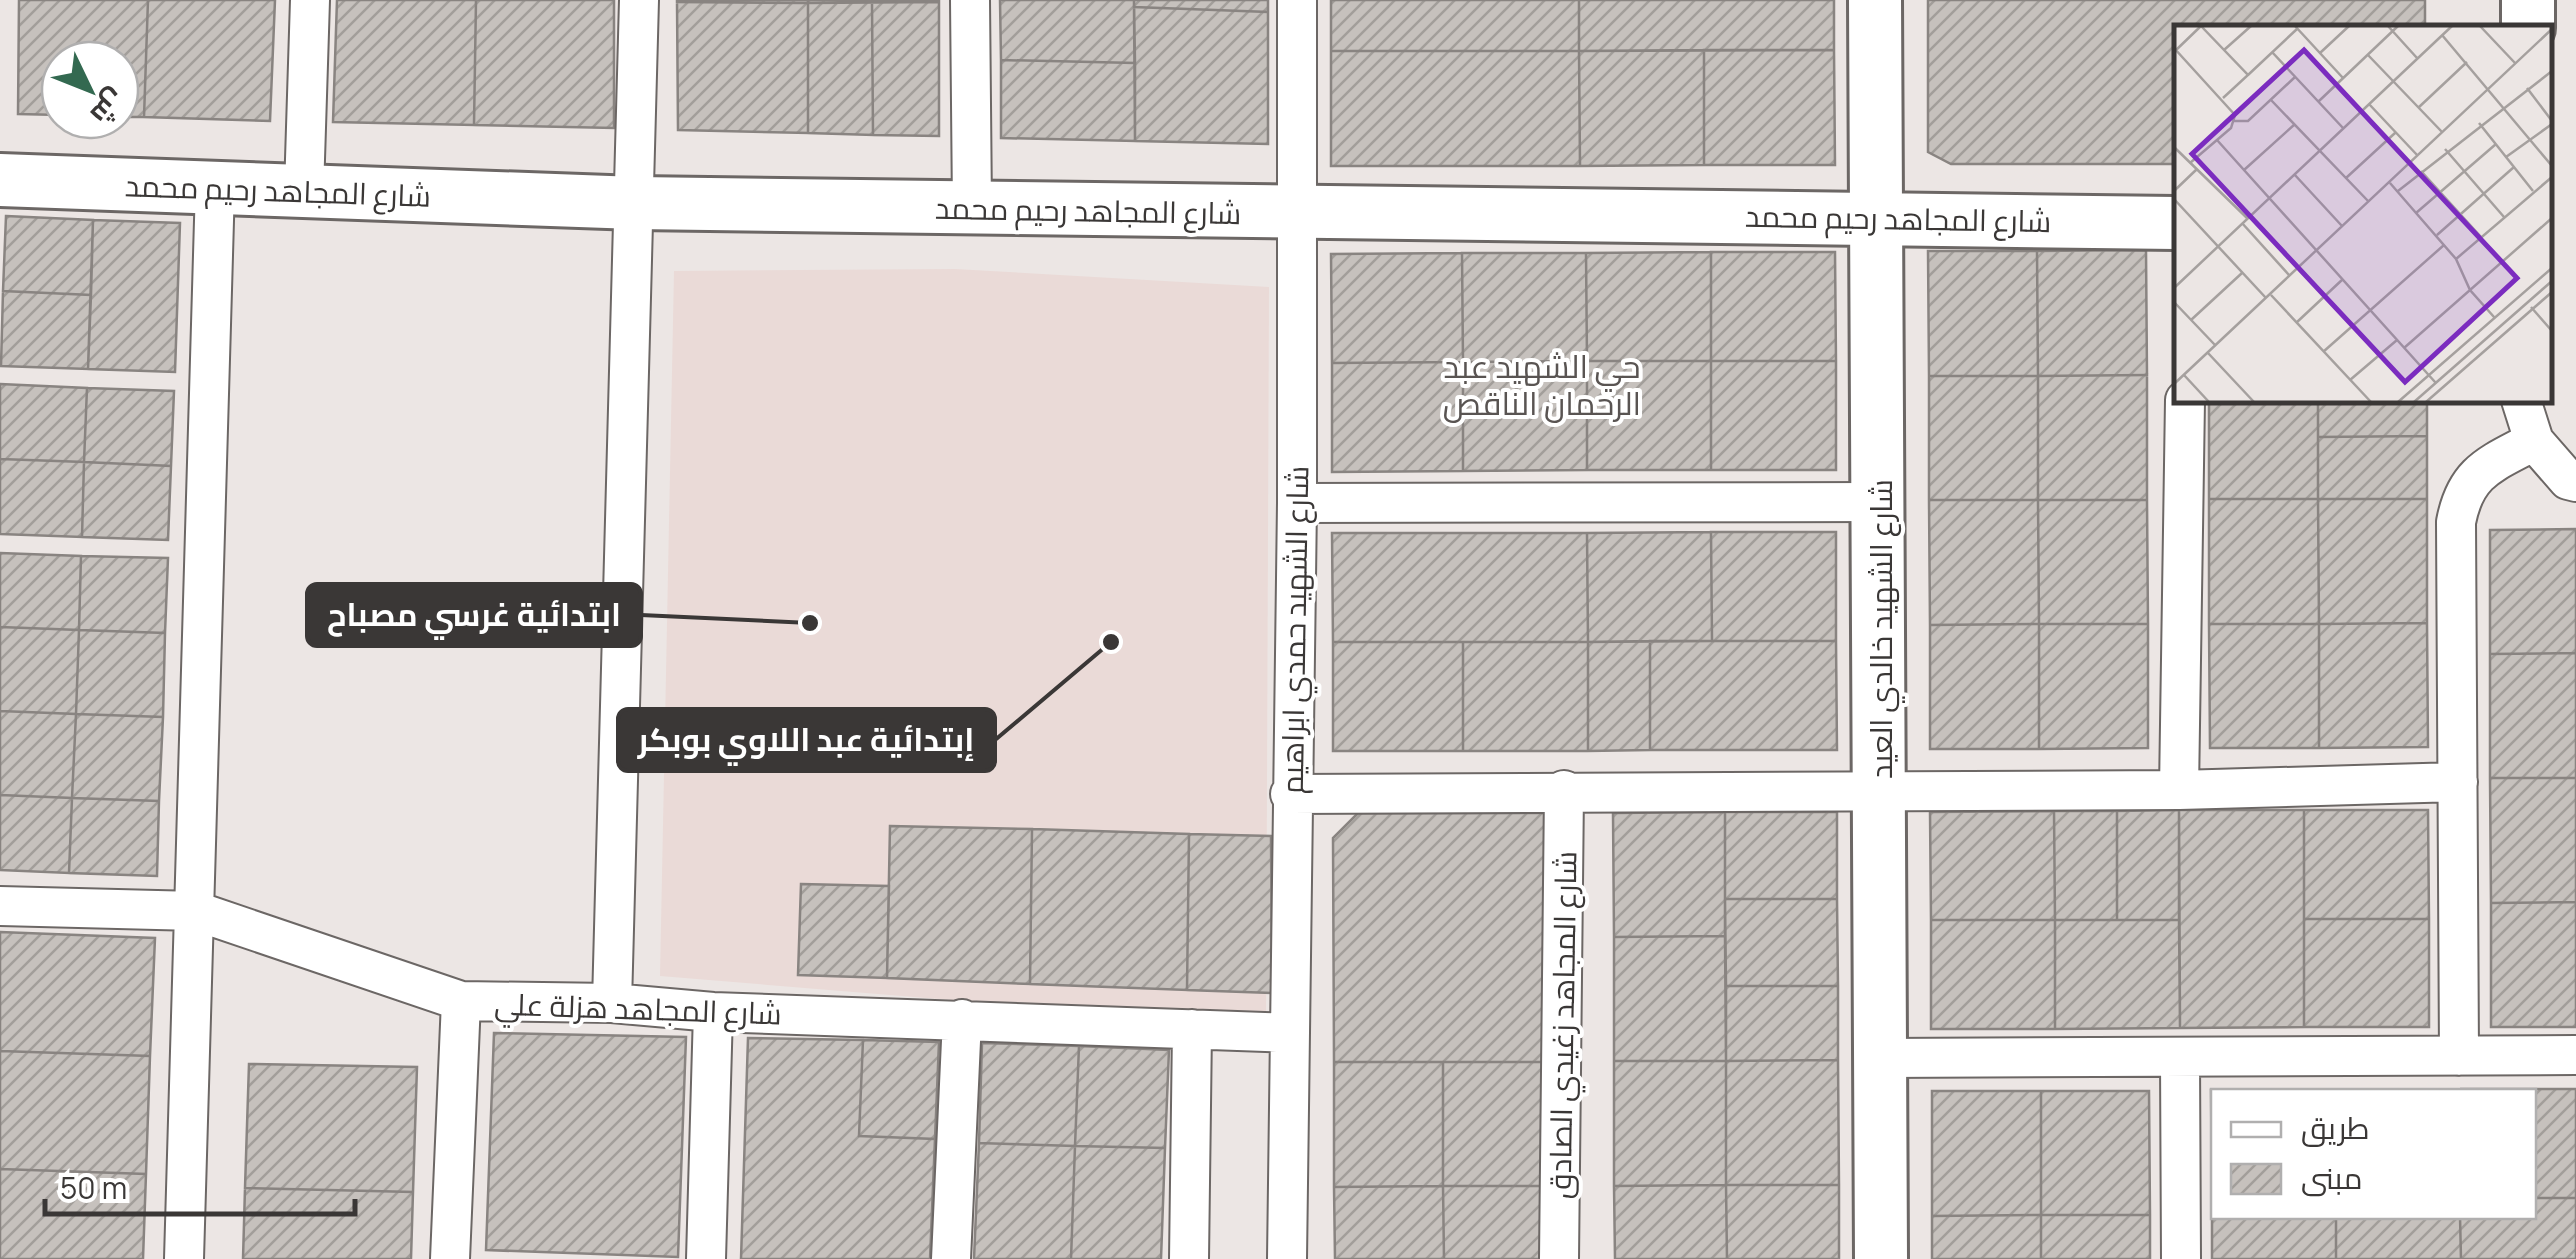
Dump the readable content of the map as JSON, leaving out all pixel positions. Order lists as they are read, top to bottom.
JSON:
{
  "streets": {
    "street": [
      "شارع المجاهد رحيم محمد",
      "شارع الشهيد خالدي العيد",
      "شارع الشهيد حمدي ابراهيم",
      "شارع المجاهد هزلة علي",
      "شارع المجاهد زغيدي الصادق"
    ]
  },
  "crossings": [
    ["شارع المجاهد رحيم محمد", "شارع الشهيد خالدي العيد"],
    ["شارع المجاهد رحيم محمد", "شارع الشهيد حمدي ابراهيم"],
    ["شارع الشهيد حمدي ابراهيم", "شارع المجاهد هزلة علي"]
  ],
  "districts": ["حي الشهيد عبد الرحمان الناقص"],
  "places": ["ابتدائية غرسي مصباح", "إبتدائية عبد اللاوي بوبكر"],
  "legend": ["طريق", "مبنى"],
  "scale_bar": "50 m",
  "north": "bottom right"
}
